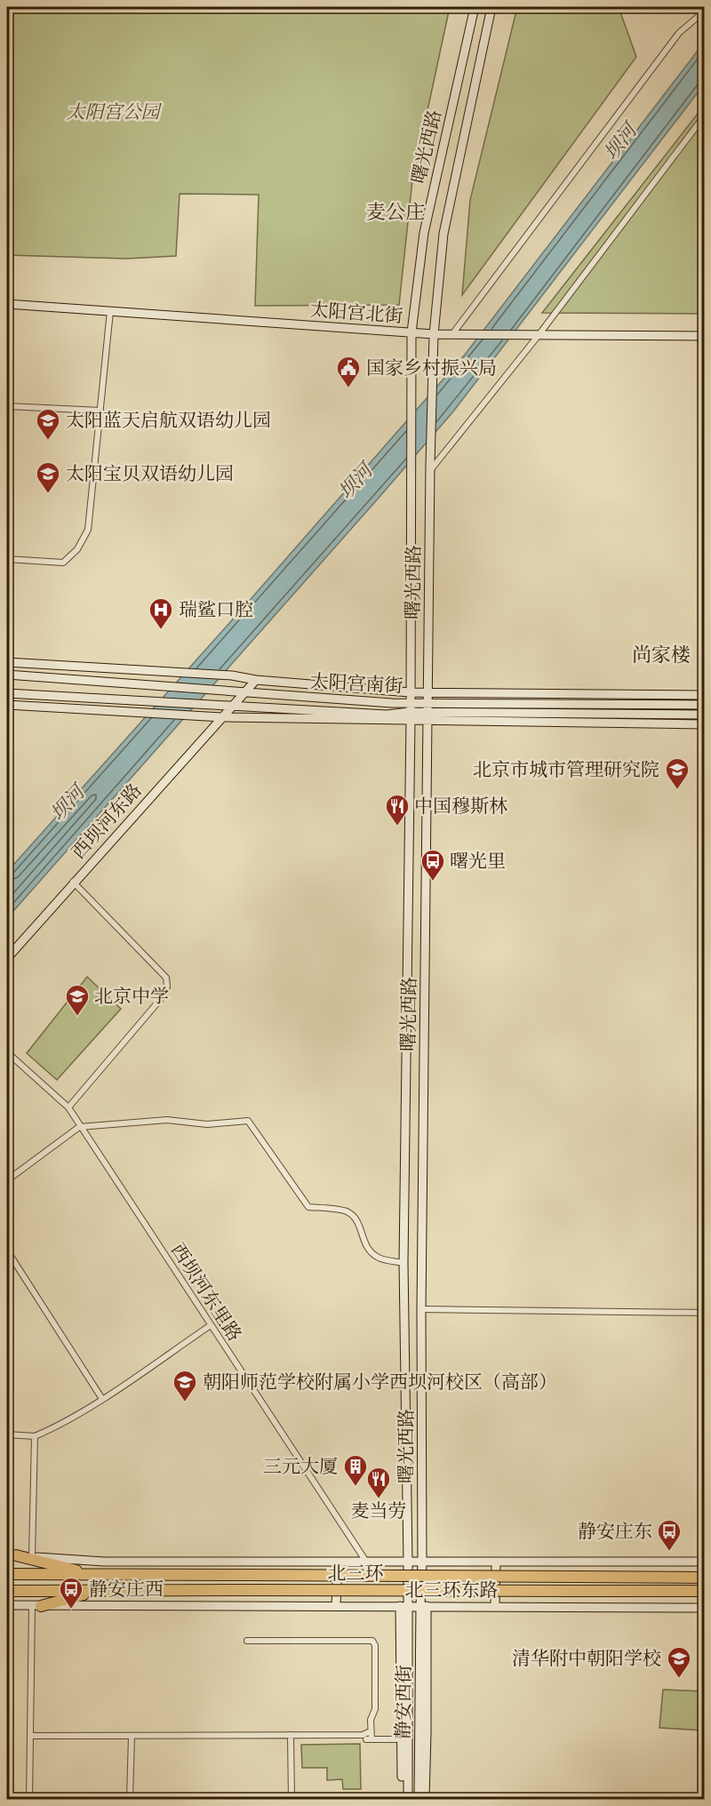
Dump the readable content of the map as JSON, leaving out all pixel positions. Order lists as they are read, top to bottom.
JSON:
{
  "streets": {
    "highway": ["北三环"],
    "main road": [
      "曙光西路",
      "太阳宫北街",
      "太阳宫南街",
      "西坝河东路",
      "北三环东路",
      "静安西街"
    ],
    "street": ["西坝河东里路"]
  },
  "crossings": [
    ["曙光西路", "太阳宫北街"],
    ["曙光西路", "太阳宫南街"],
    ["曙光西路", "北三环东路"],
    ["曙光西路", "静安西街"],
    ["太阳宫南街", "西坝河东路"],
    ["西坝河东里路", "北三环东路"],
    ["北三环东路", "静安西街"]
  ],
  "districts": ["麦公庄", "尚家楼"],
  "water": ["坝河"],
  "parks": ["太阳宫公园"],
  "places": {
    "public building": ["国家乡村振兴局"],
    "school or university": [
      "太阳蓝天启航双语幼儿园",
      "太阳宝贝双语幼儿园",
      "北京市城市管理研究院",
      "北京中学",
      "朝阳师范学校附属小学西坝河校区（高部）",
      "清华附中朝阳学校"
    ],
    "hospital": ["瑞鲨口腔"],
    "restaurant": ["中国穆斯林", "麦当劳"],
    "bus stop": ["曙光里", "静安庄东", "静安庄西"],
    "building": ["三元大厦"]
  }
}
